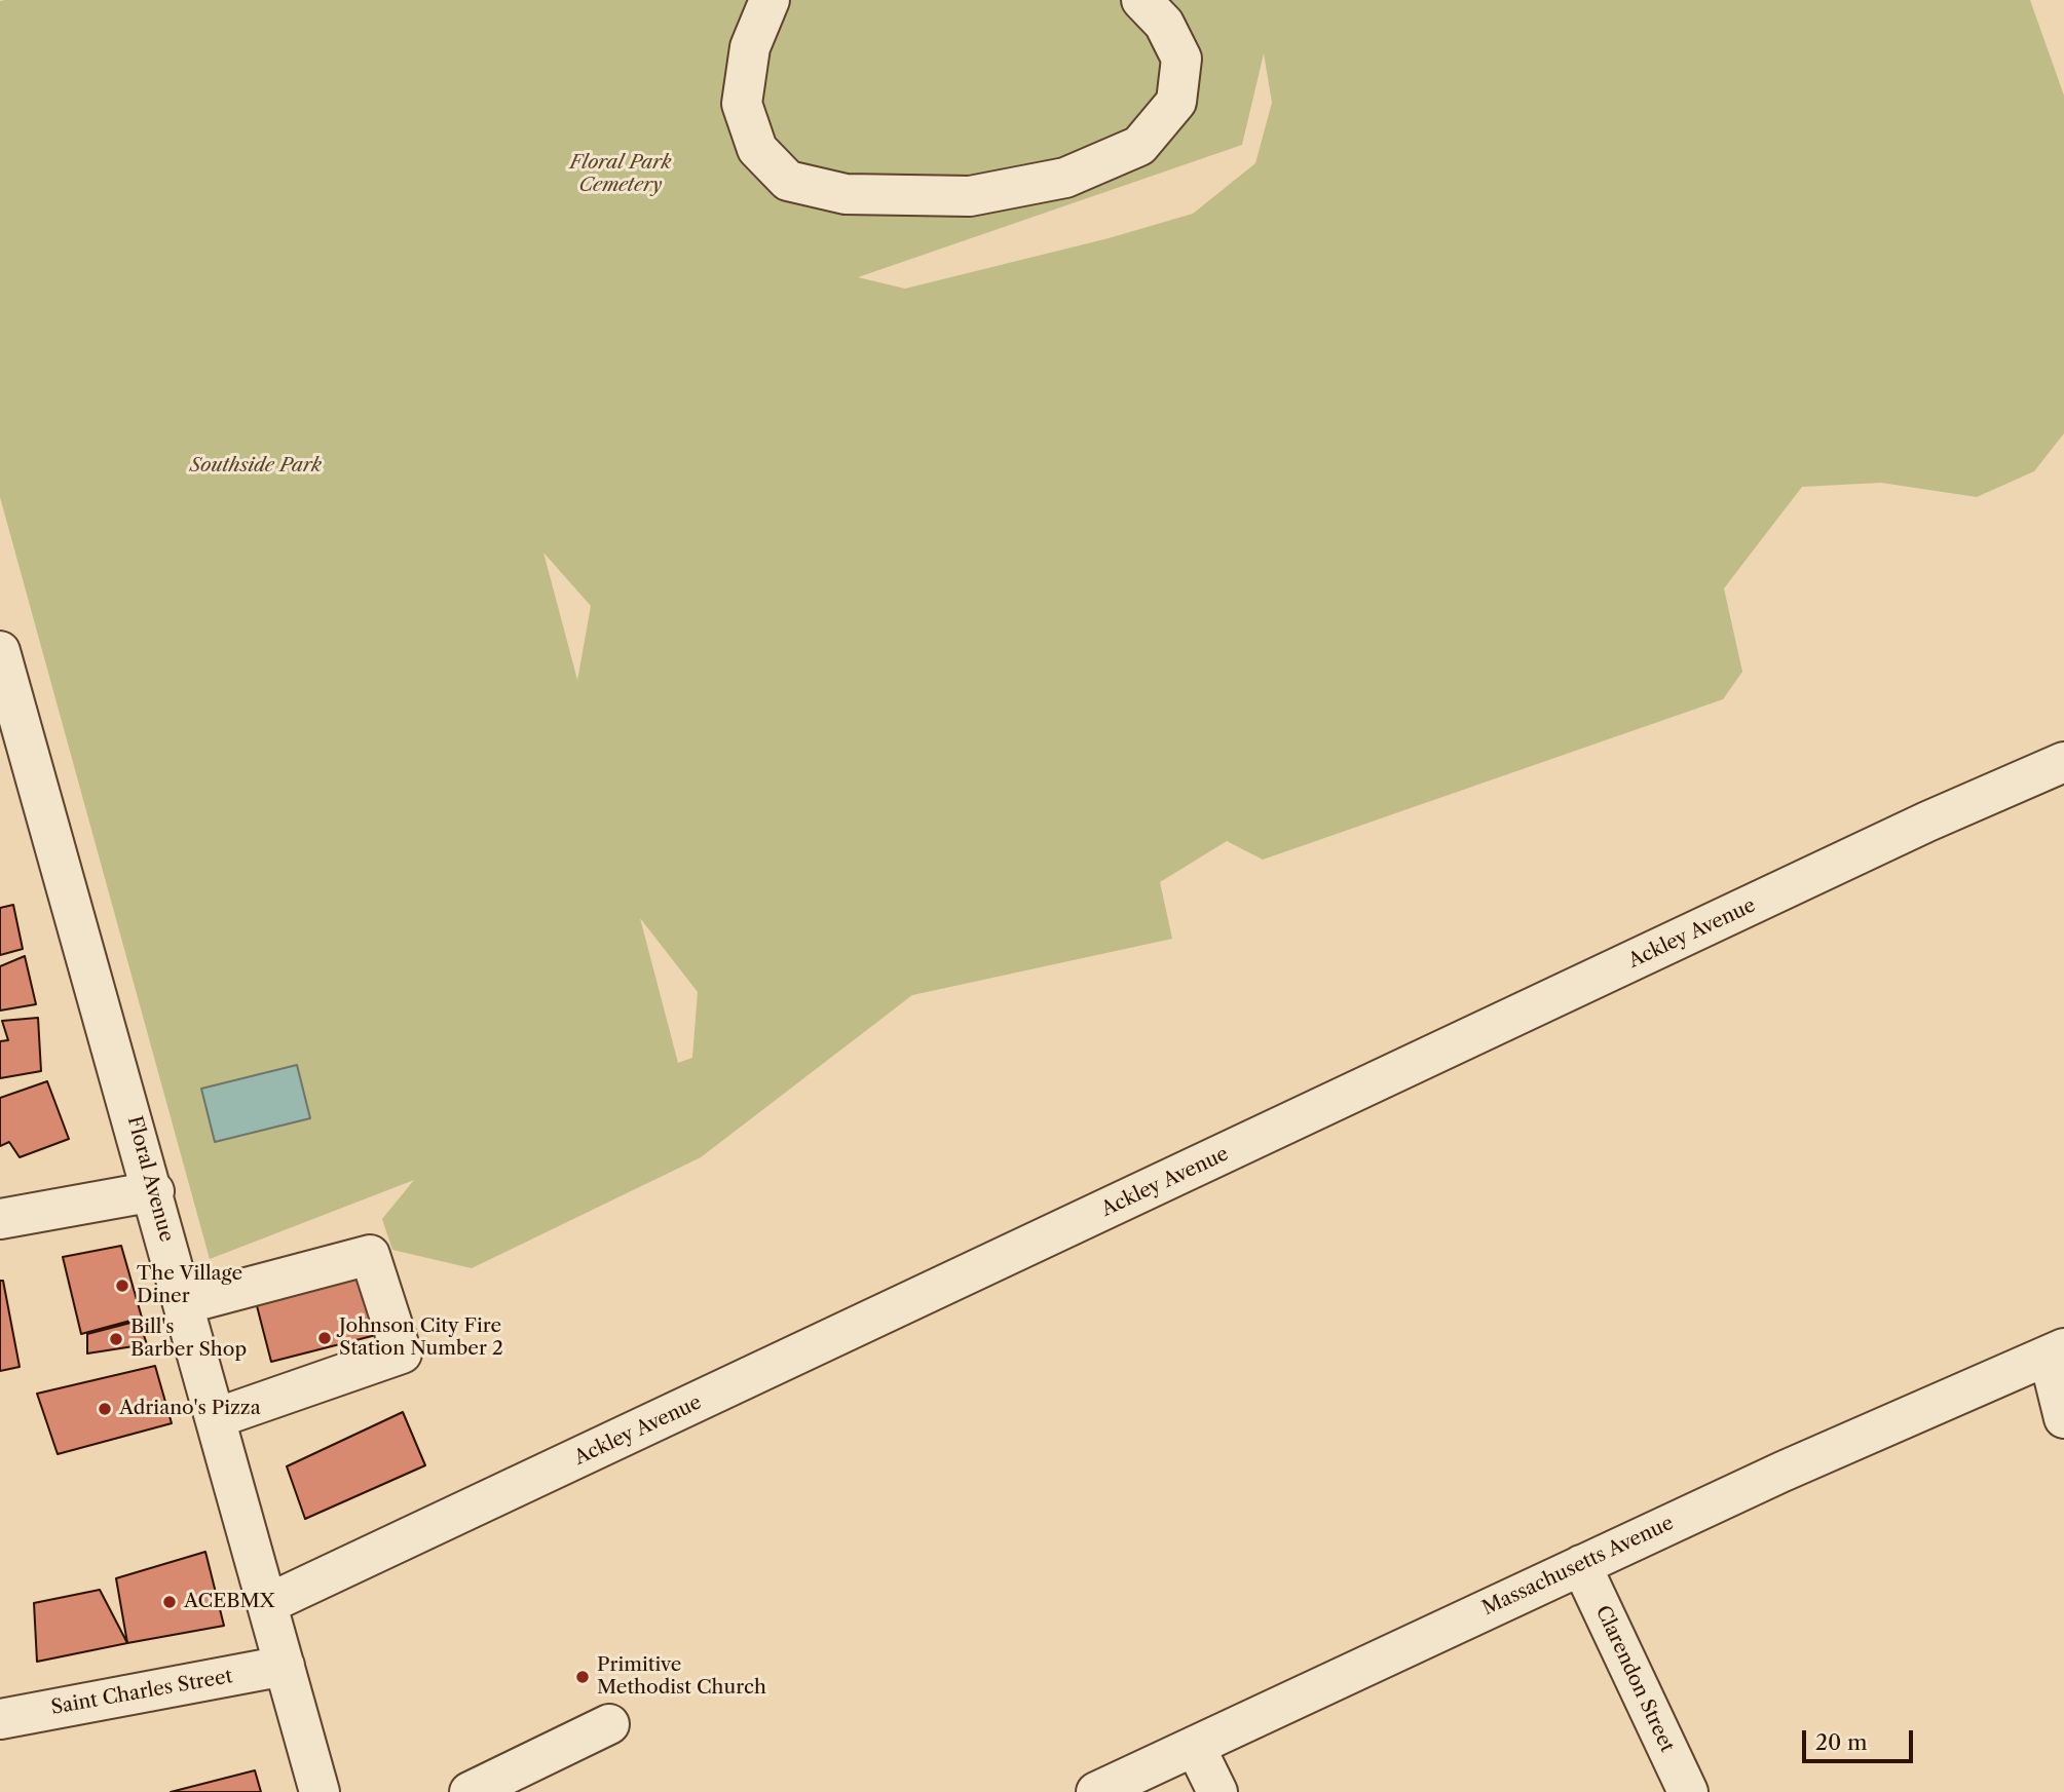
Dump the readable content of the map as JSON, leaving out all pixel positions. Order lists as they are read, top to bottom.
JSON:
{
  "streets": {
    "street": [
      "Ackley Avenue",
      "Floral Avenue",
      "Massachusetts Avenue",
      "Clarendon Street",
      "Saint Charles Street"
    ]
  },
  "crossings": [
    ["Ackley Avenue", "Floral Avenue"],
    ["Floral Avenue", "Saint Charles Street"],
    ["Massachusetts Avenue", "Clarendon Street"]
  ],
  "parks": ["Floral Park Cemetery", "Southside Park"],
  "places": [
    "The Village Diner",
    "Johnson City Fire Station Number 2",
    "Bill's Barber Shop",
    "Adriano's Pizza",
    "ACEBMX",
    "Primitive Methodist Church"
  ],
  "scale_bar": "20 m"
}
